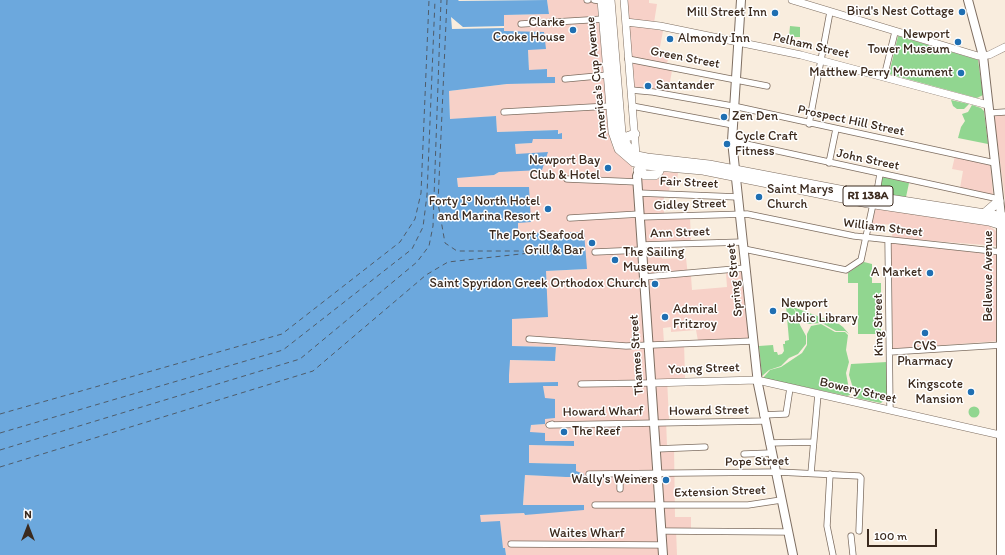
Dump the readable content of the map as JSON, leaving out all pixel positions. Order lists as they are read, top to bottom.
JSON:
{
  "streets": {
    "main road": [
      "America's Cup Avenue",
      "RI 138A",
      "Bellevue Avenue",
      "Spring Street",
      "Thames Street"
    ],
    "street": [
      "Pelham Street",
      "Green Street",
      "Prospect Hill Street",
      "John Street",
      "Fair Street",
      "Gidley Street",
      "William Street",
      "Ann Street",
      "King Street",
      "Young Street",
      "Bowery Street",
      "Howard Street",
      "Howard Wharf",
      "Pope Street",
      "Extension Street",
      "Waites Wharf"
    ]
  },
  "crossings": [
    ["Pelham Street", "Bellevue Avenue"],
    ["Pelham Street", "Spring Street"],
    ["Green Street", "Spring Street"],
    ["America's Cup Avenue", "RI 138A"],
    ["America's Cup Avenue", "Thames Street"],
    ["Prospect Hill Street", "Bellevue Avenue"],
    ["Prospect Hill Street", "Spring Street"],
    ["John Street", "Bellevue Avenue"],
    ["John Street", "Spring Street"],
    ["Fair Street", "Spring Street"],
    ["Fair Street", "Thames Street"],
    ["RI 138A", "Bellevue Avenue"],
    ["RI 138A", "Spring Street"],
    ["RI 138A", "Thames Street"],
    ["Gidley Street", "William Street"],
    ["Gidley Street", "Spring Street"],
    ["Gidley Street", "Thames Street"],
    ["William Street", "Ann Street"],
    ["William Street", "Bellevue Avenue"],
    ["William Street", "Spring Street"],
    ["William Street", "King Street"],
    ["Ann Street", "Spring Street"],
    ["Ann Street", "Thames Street"],
    ["Bellevue Avenue", "Bowery Street"],
    ["Spring Street", "Young Street"],
    ["Spring Street", "Bowery Street"],
    ["Spring Street", "Howard Street"],
    ["Spring Street", "Pope Street"],
    ["Spring Street", "Extension Street"],
    ["King Street", "Bowery Street"],
    ["Thames Street", "Young Street"],
    ["Thames Street", "Howard Street"],
    ["Thames Street", "Howard Wharf"],
    ["Thames Street", "Pope Street"],
    ["Thames Street", "Extension Street"],
    ["Thames Street", "Waites Wharf"],
    ["Young Street", "Bowery Street"],
    ["Bowery Street", "Howard Street"],
    ["Howard Street", "Howard Wharf"]
  ],
  "places": [
    "Bird's Nest Cottage",
    "Mill Street Inn",
    "Clarke Cooke House",
    "Almondy Inn",
    "Newport Tower Museum",
    "Matthew Perry Monument",
    "Santander",
    "Zen Den",
    "Cycle Craft Fitness",
    "Newport Bay Club & Hotel",
    "Saint Marys Church",
    "Forty 1⁰ North Hotel and Marina Resort",
    "The Port Seafood Grill & Bar",
    "The Sailing Museum",
    "A Market",
    "Saint Spyridon Greek Orthodox Church",
    "Newport Public Library",
    "Admiral Fritzroy",
    "CVS Pharmacy",
    "Kingscote Mansion",
    "The Reef",
    "Wally's Weiners"
  ],
  "scale_bar": "100 m",
  "north": "top"
}
